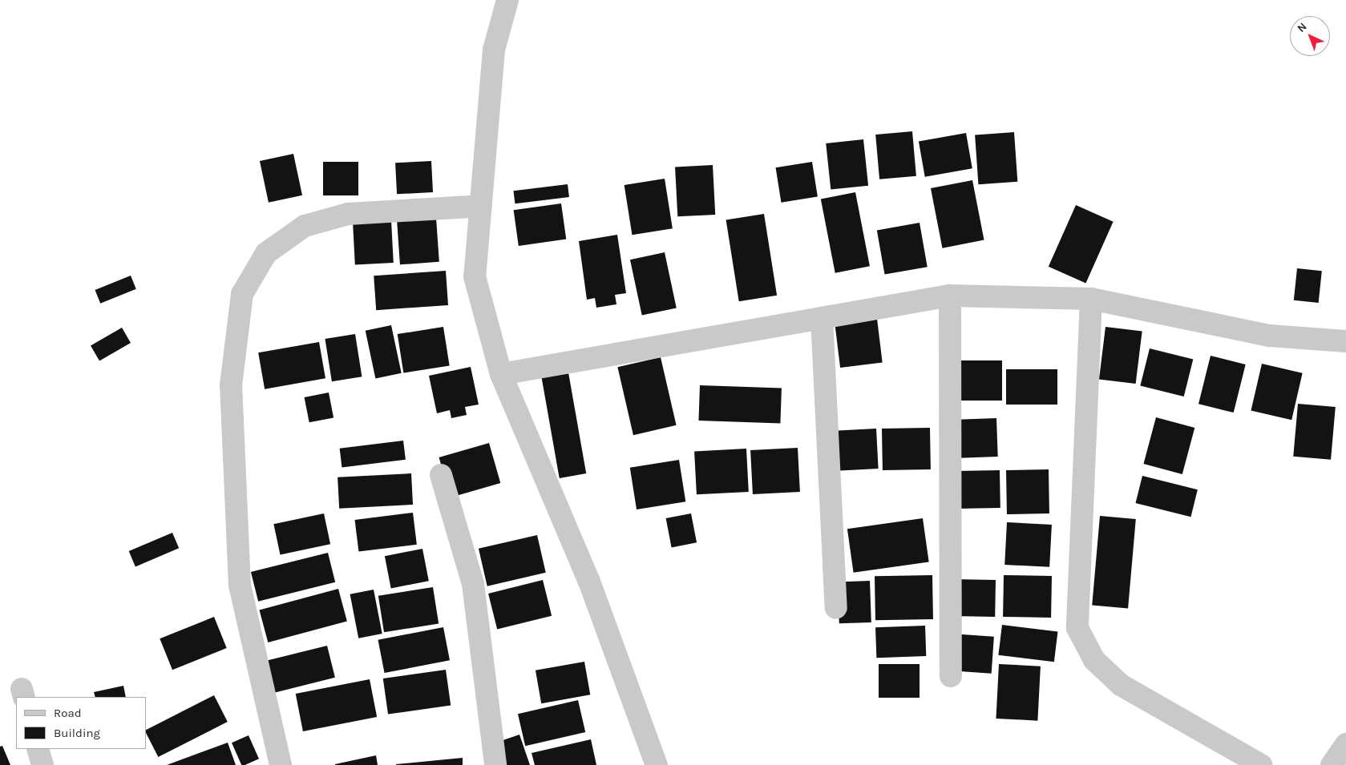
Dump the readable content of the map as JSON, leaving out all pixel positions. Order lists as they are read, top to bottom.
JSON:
{
  "legend": ["Road", "Building"],
  "north": "top left"
}
